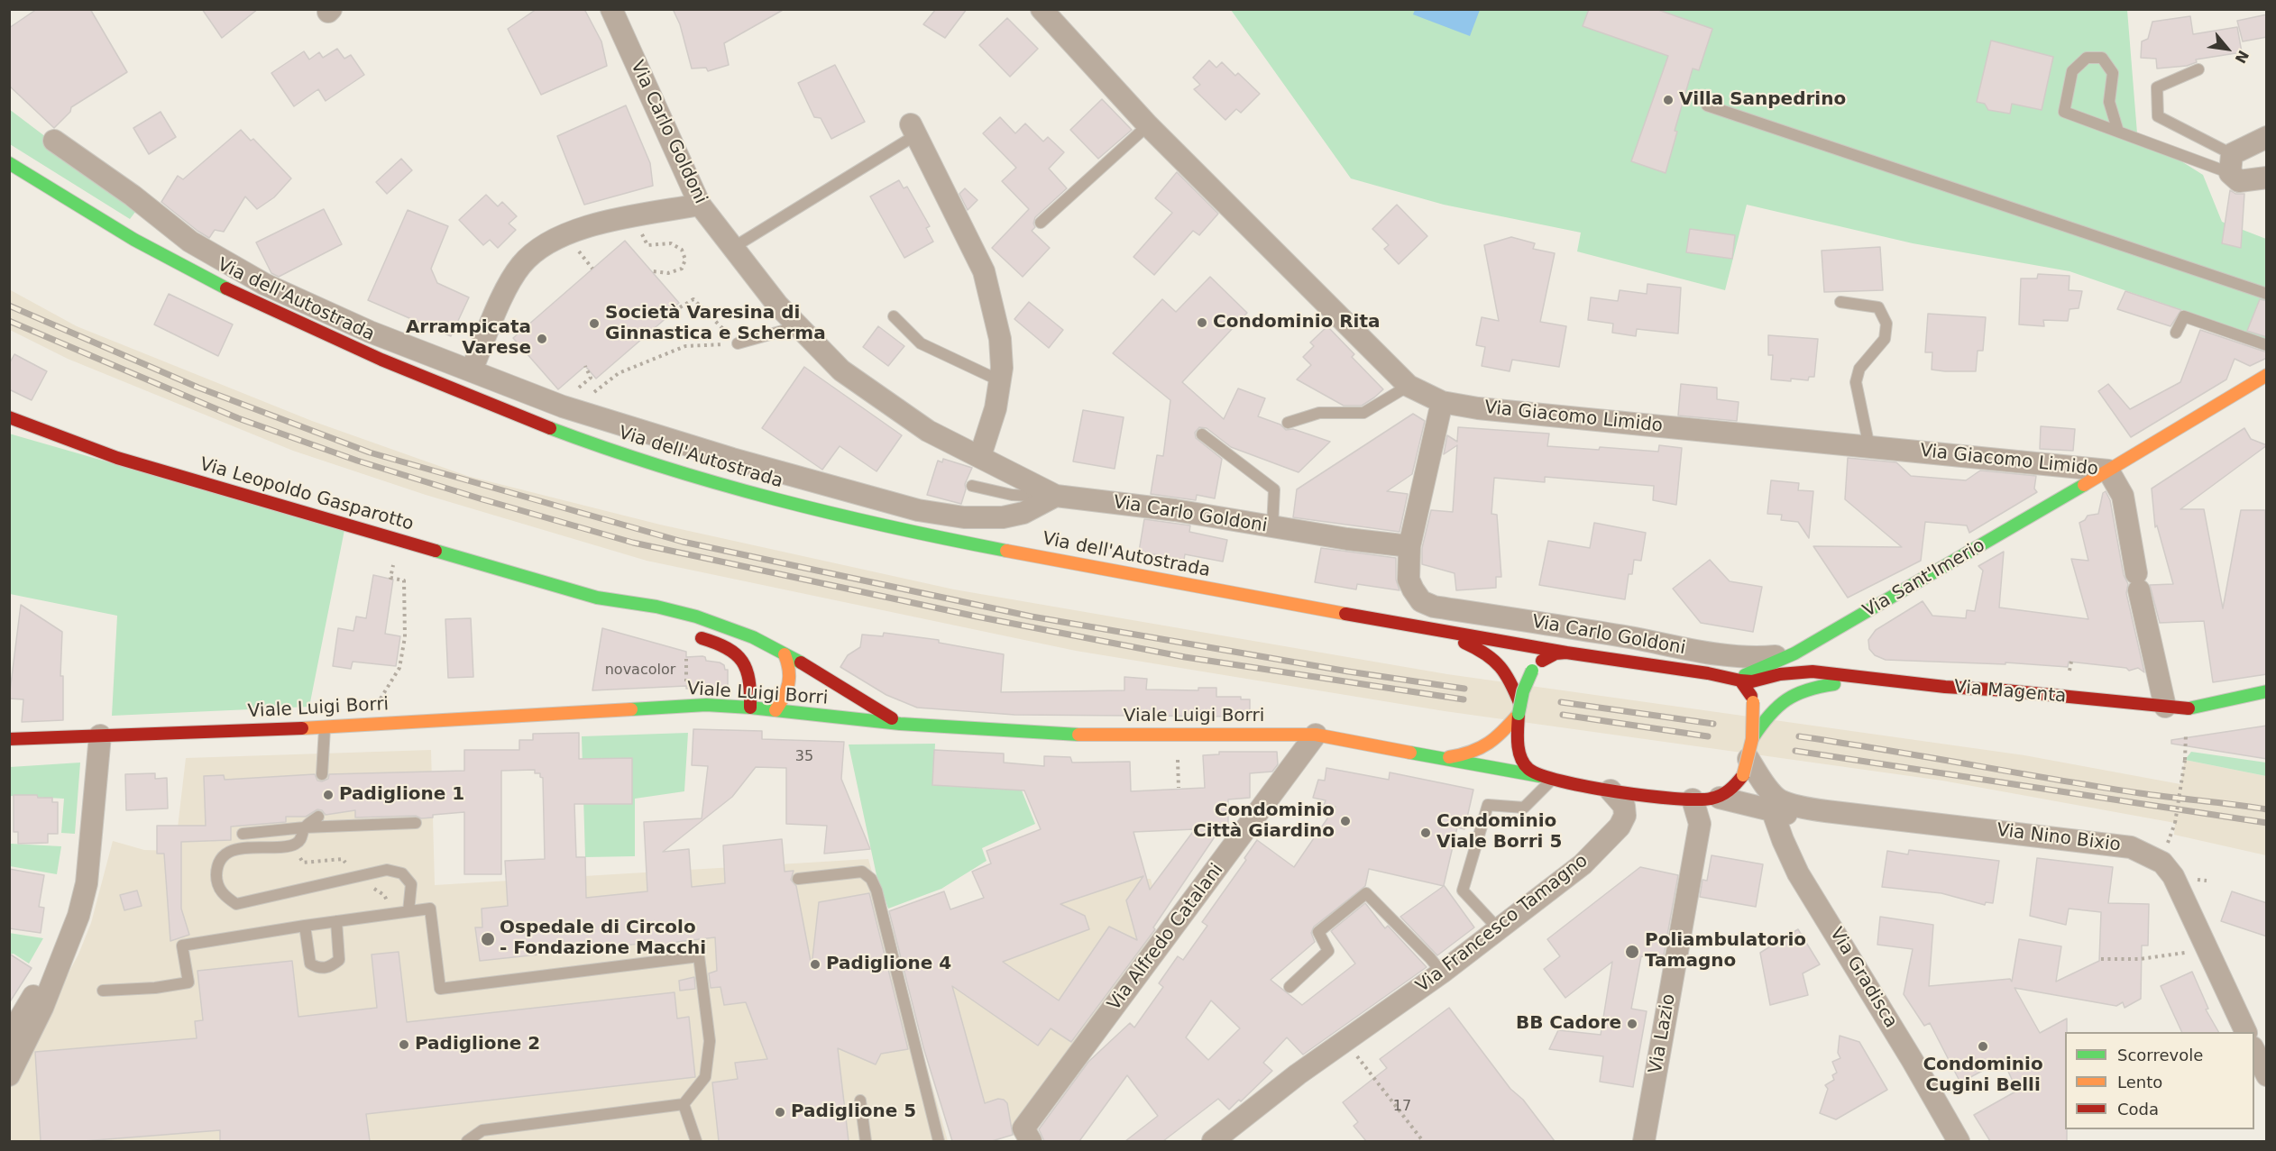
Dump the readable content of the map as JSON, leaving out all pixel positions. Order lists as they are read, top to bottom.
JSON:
{
  "streets": {
    "main road": [
      "Via dell'Autostrada",
      "Via Leopoldo Gasparotto",
      "Via Sant'Imerio",
      "Via Magenta",
      "Viale Luigi Borri"
    ],
    "street": [
      "Via Carlo Goldoni",
      "Via Giacomo Limido",
      "Via Nino Bixio",
      "Via Francesco Tamagno",
      "Via Alfredo Catalani",
      "Via Gradisca",
      "Via Lazio"
    ]
  },
  "crossings": [
    ["Via Carlo Goldoni", "Via Giacomo Limido"],
    ["Via Carlo Goldoni", "Via Sant'Imerio"],
    ["Via dell'Autostrada", "Via Magenta"],
    ["Via Giacomo Limido", "Via Sant'Imerio"],
    ["Via Leopoldo Gasparotto", "Viale Luigi Borri"],
    ["Via Sant'Imerio", "Via Magenta"],
    ["Viale Luigi Borri", "Via Nino Bixio"],
    ["Viale Luigi Borri", "Via Francesco Tamagno"],
    ["Viale Luigi Borri", "Via Alfredo Catalani"],
    ["Viale Luigi Borri", "Via Lazio"],
    ["Via Nino Bixio", "Via Gradisca"]
  ],
  "places": [
    "Villa Sanpedrino",
    "Condominio Rita",
    "Società Varesina di Ginnastica e Scherma",
    "Arrampicata Varese",
    "Padiglione 1",
    "Condominio Città Giardino",
    "Condominio Viale Borri 5",
    "Ospedale di Circolo - Fondazione Macchi",
    "Poliambulatorio Tamagno",
    "Padiglione 4",
    "BB Cadore",
    "Padiglione 2",
    "Condominio Cugini Belli",
    "Padiglione 5"
  ],
  "house_numbers": ["novacolor", "35", "17"],
  "legend": ["Scorrevole", "Lento", "Coda"],
  "north": "bottom right"
}
